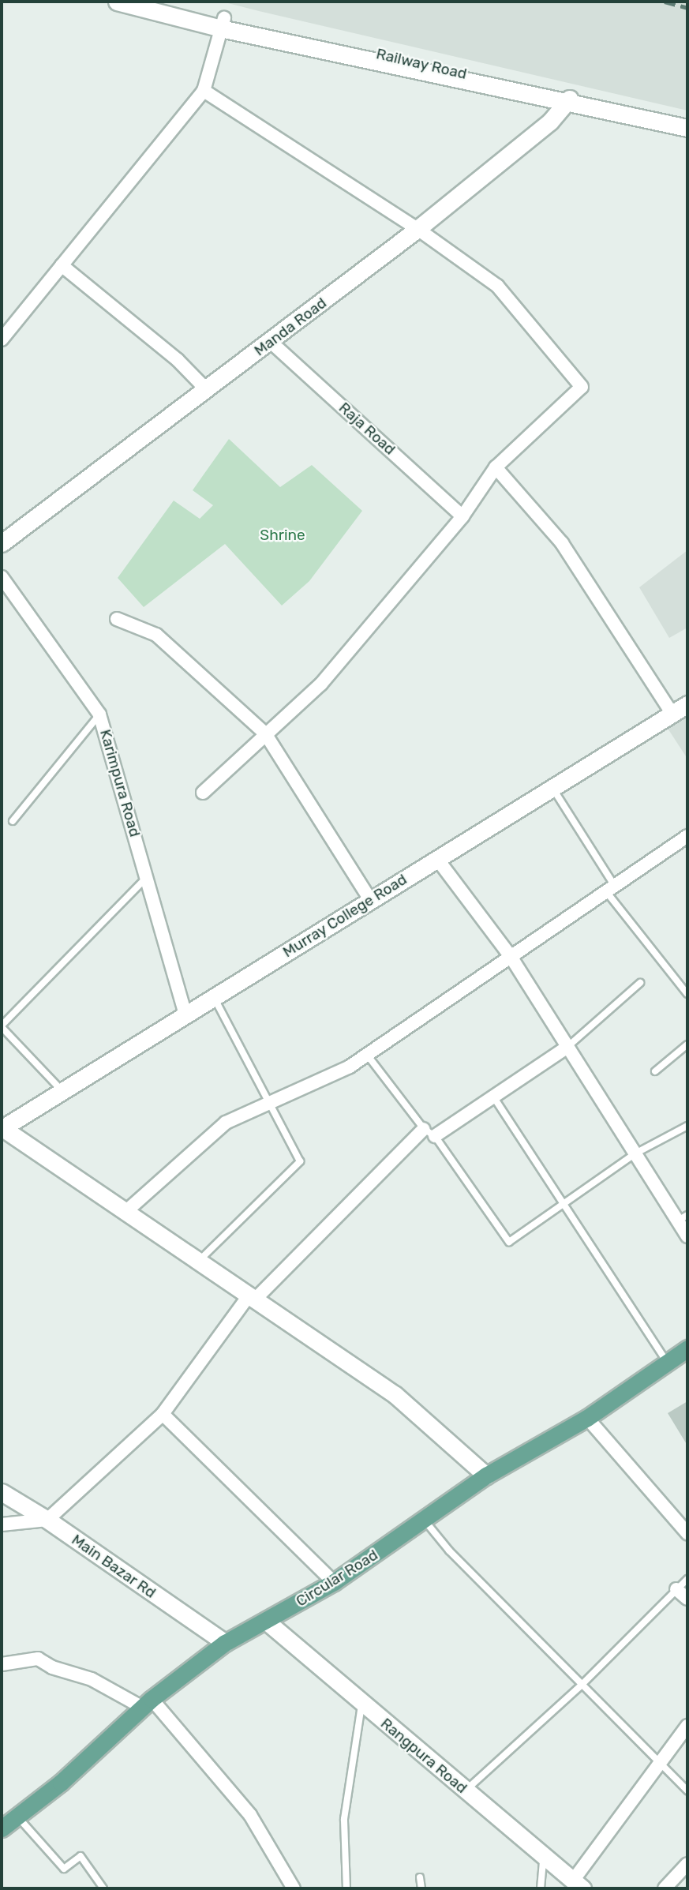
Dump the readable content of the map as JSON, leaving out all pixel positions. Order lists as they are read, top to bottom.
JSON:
{
  "streets": {
    "main road": ["Circular Road"],
    "street": [
      "Railway Road",
      "Manda Road",
      "Raja Road",
      "Karimpura Road",
      "Murray College Road",
      "Main Bazar Rd",
      "Rangpura Road"
    ]
  },
  "crossings": [
    ["Railway Road", "Manda Road"],
    ["Manda Road", "Raja Road"],
    ["Karimpura Road", "Murray College Road"],
    ["Main Bazar Rd", "Circular Road"],
    ["Circular Road", "Rangpura Road"]
  ],
  "parks": ["Shrine"]
}
